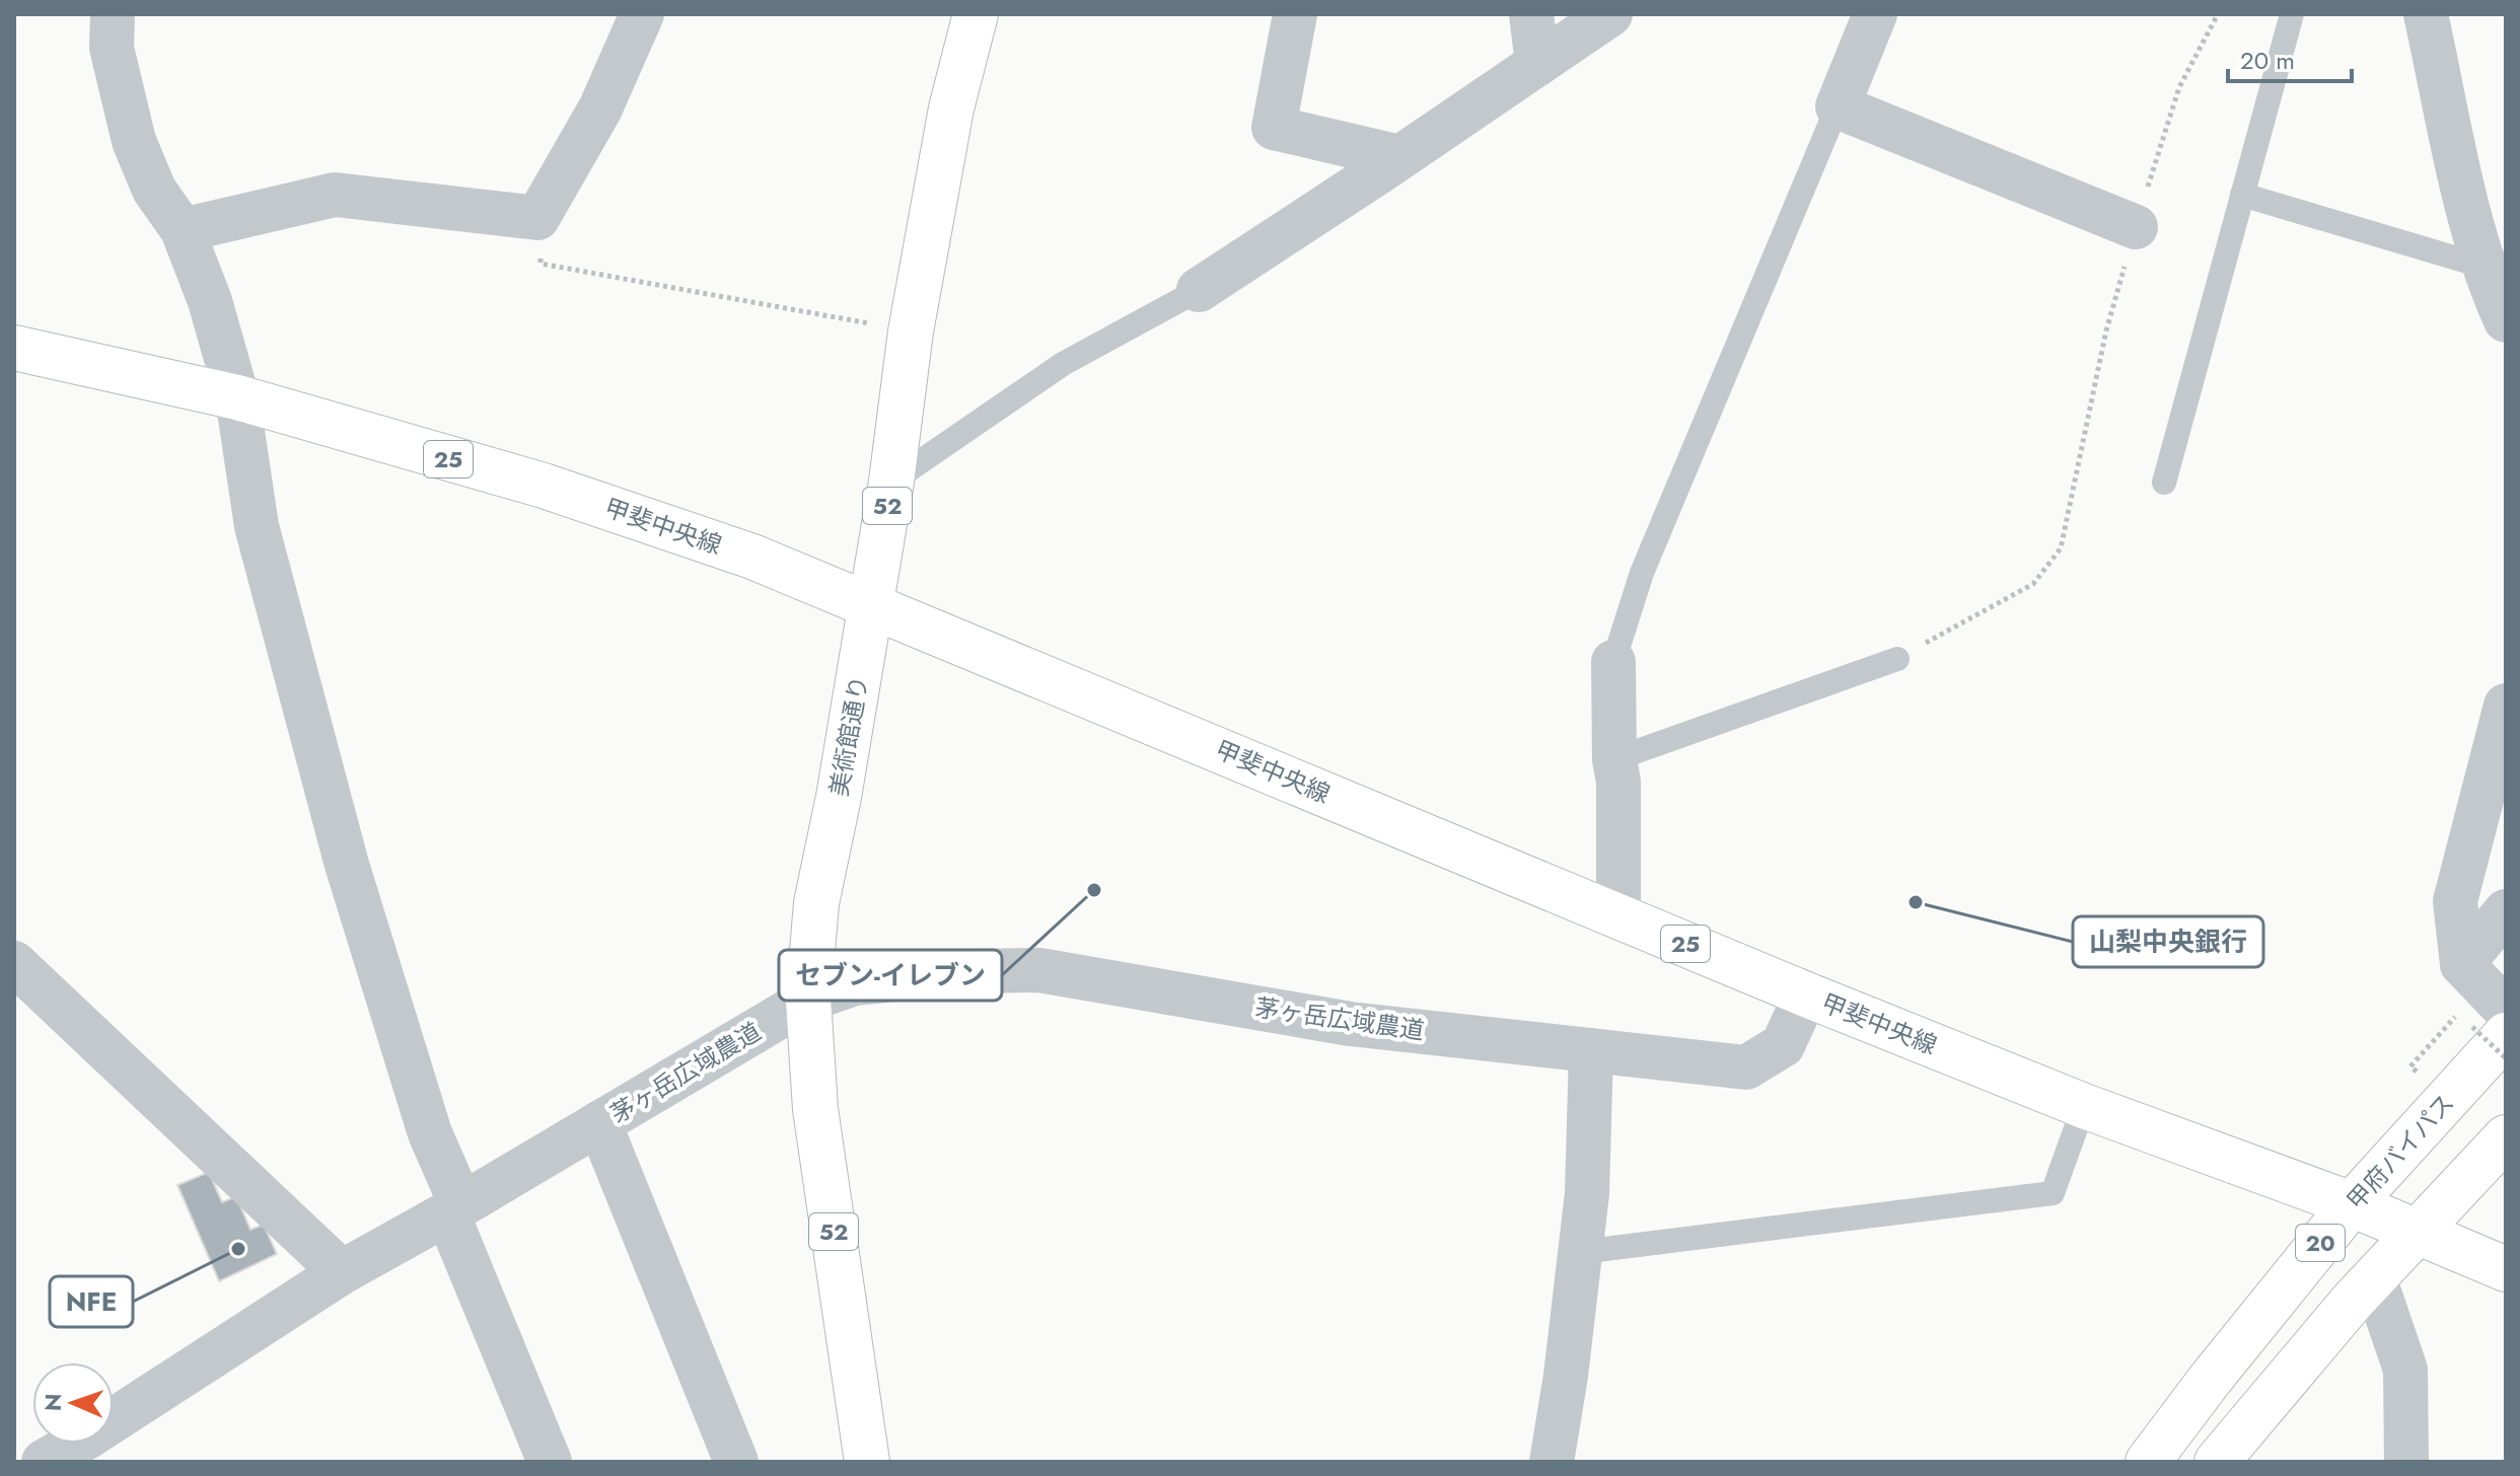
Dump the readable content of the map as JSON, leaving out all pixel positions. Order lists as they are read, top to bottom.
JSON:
{
  "streets": {
    "main road": [
      "25",
      "52",
      "甲斐中央線",
      "美術館通り",
      "甲府バイパス",
      "20"
    ],
    "street": ["茅ヶ岳広域農道"]
  },
  "crossings": [
    ["甲斐中央線", "美術館通り"],
    ["甲斐中央線", "茅ヶ岳広域農道"],
    ["甲斐中央線", "甲府バイパス"],
    ["甲斐中央線", "20"],
    ["美術館通り", "茅ヶ岳広域農道"]
  ],
  "places": ["セブン-イレブン", "山梨中央銀行", "NFE"],
  "scale_bar": "20 m",
  "north": "left"
}
